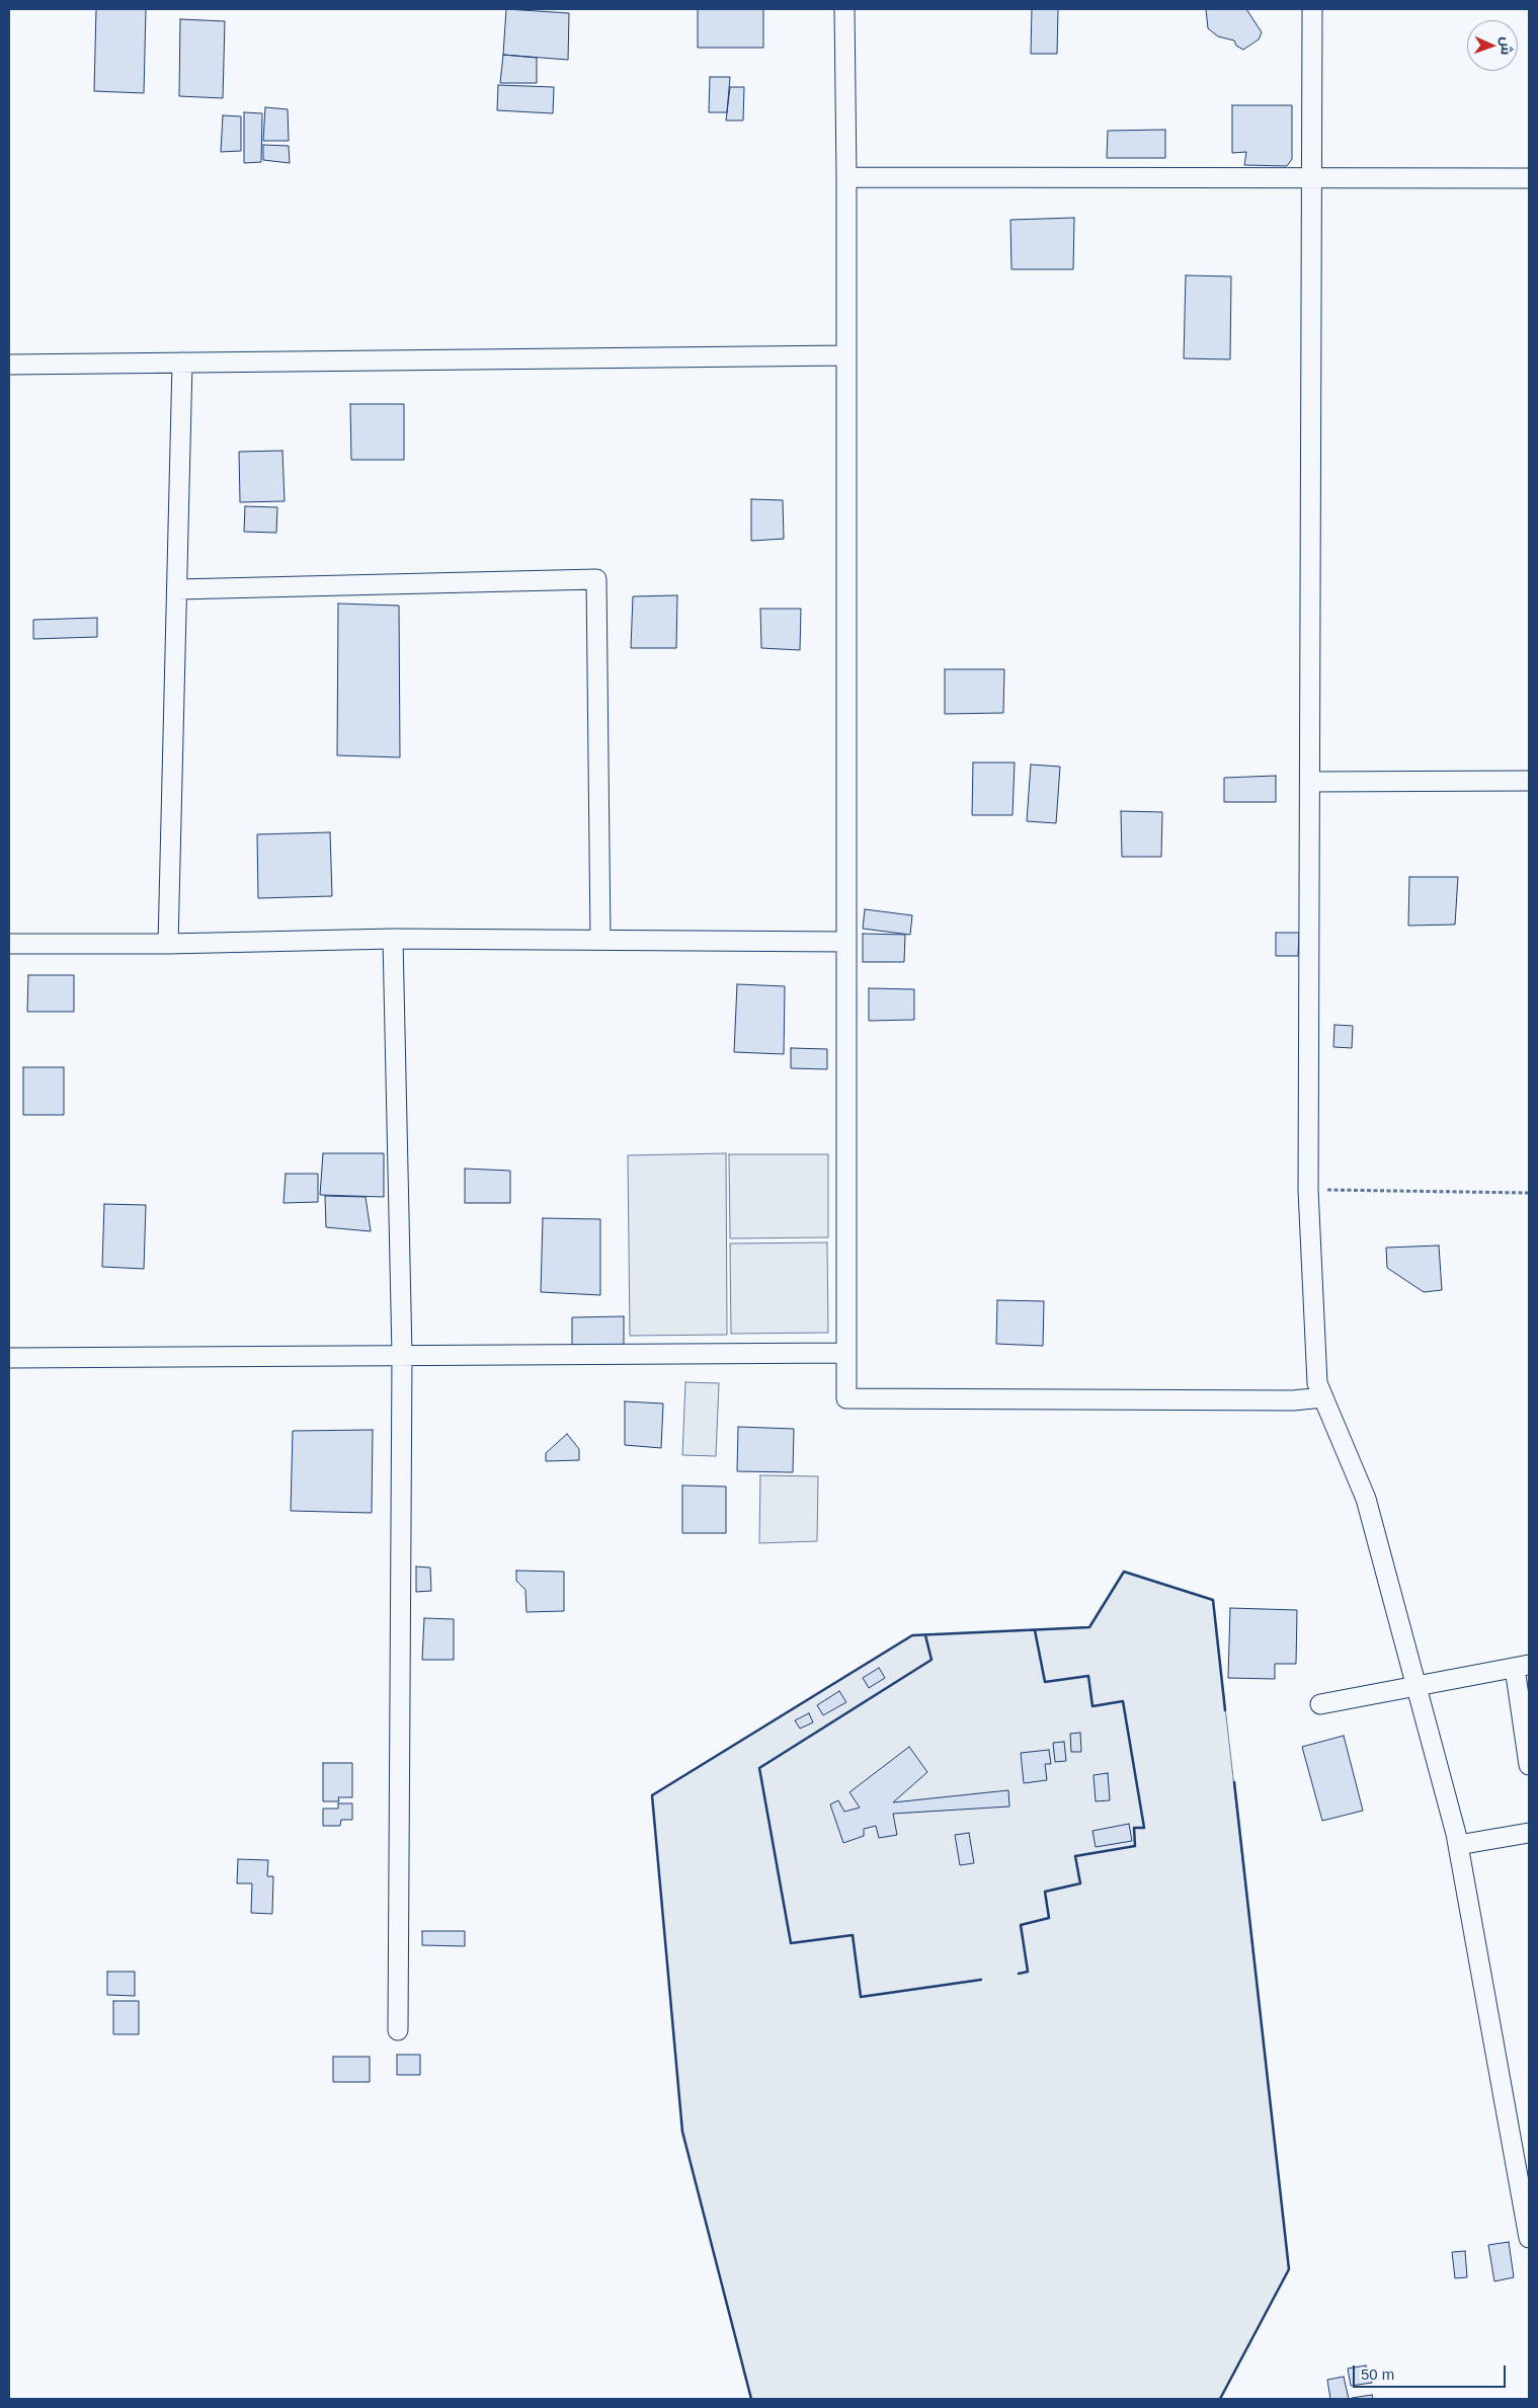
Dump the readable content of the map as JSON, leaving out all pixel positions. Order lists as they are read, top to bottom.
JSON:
{
  "scale_bar": "50 m",
  "north": "right"
}
